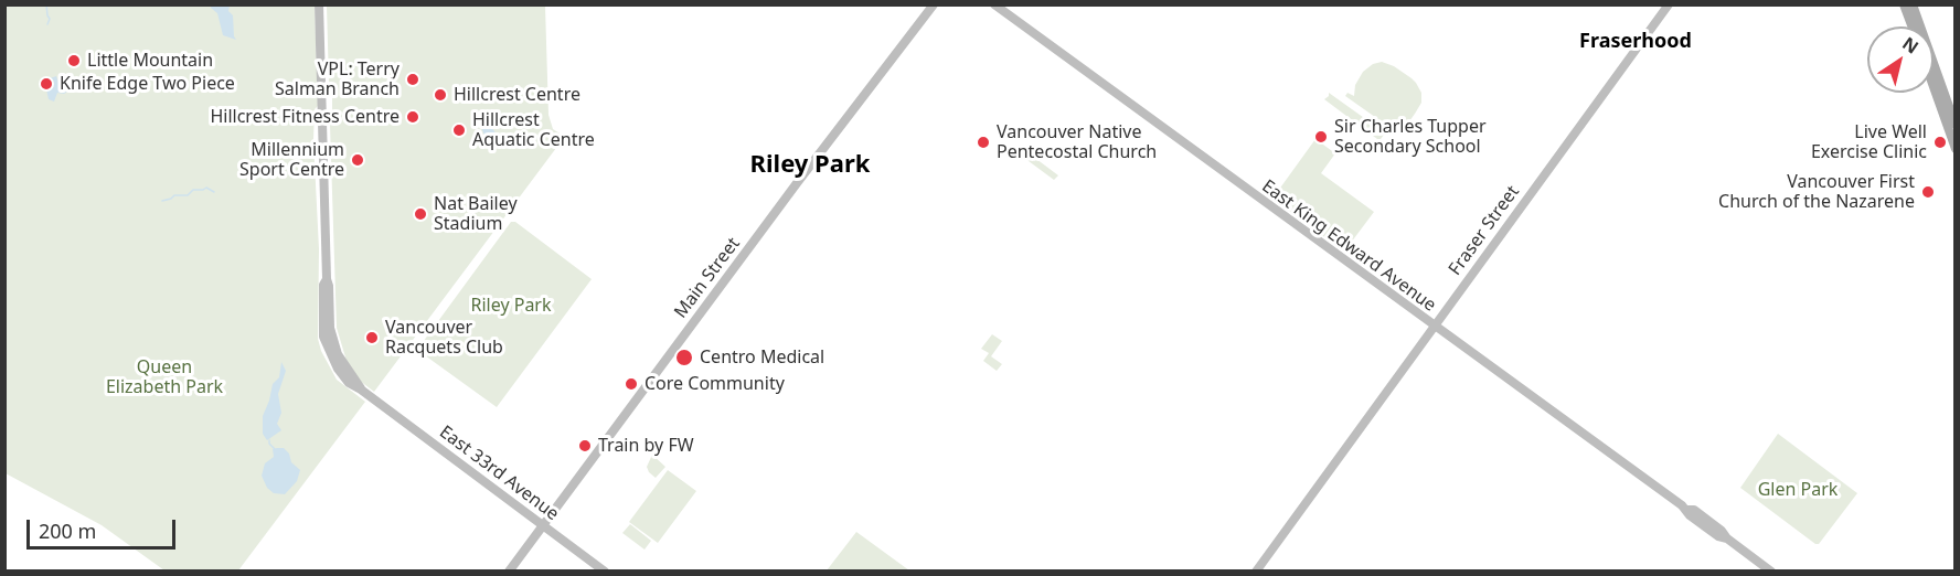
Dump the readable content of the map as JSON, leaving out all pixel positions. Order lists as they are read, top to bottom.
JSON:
{
  "streets": {
    "main road": [
      "Fraser Street",
      "East King Edward Avenue",
      "Main Street",
      "East 33rd Avenue"
    ]
  },
  "crossings": [
    ["Fraser Street", "East King Edward Avenue"],
    ["Main Street", "East 33rd Avenue"]
  ],
  "districts": ["Fraserhood", "Riley Park"],
  "parks": ["Riley Park", "Queen Elizabeth Park", "Glen Park"],
  "places": [
    "Little Mountain",
    "VPL: Terry Salman Branch",
    "Knife Edge Two Piece",
    "Hillcrest Centre",
    "Hillcrest Fitness Centre",
    "Hillcrest Aquatic Centre",
    "Sir Charles Tupper Secondary School",
    "Vancouver Native Pentecostal Church",
    "Live Well Exercise Clinic",
    "Millennium Sport Centre",
    "Vancouver First Church of the Nazarene",
    "Nat Bailey Stadium",
    "Vancouver Racquets Club",
    "Centro Medical",
    "Core Community",
    "Train by FW"
  ],
  "scale_bar": "200 m",
  "north": "top right"
}
